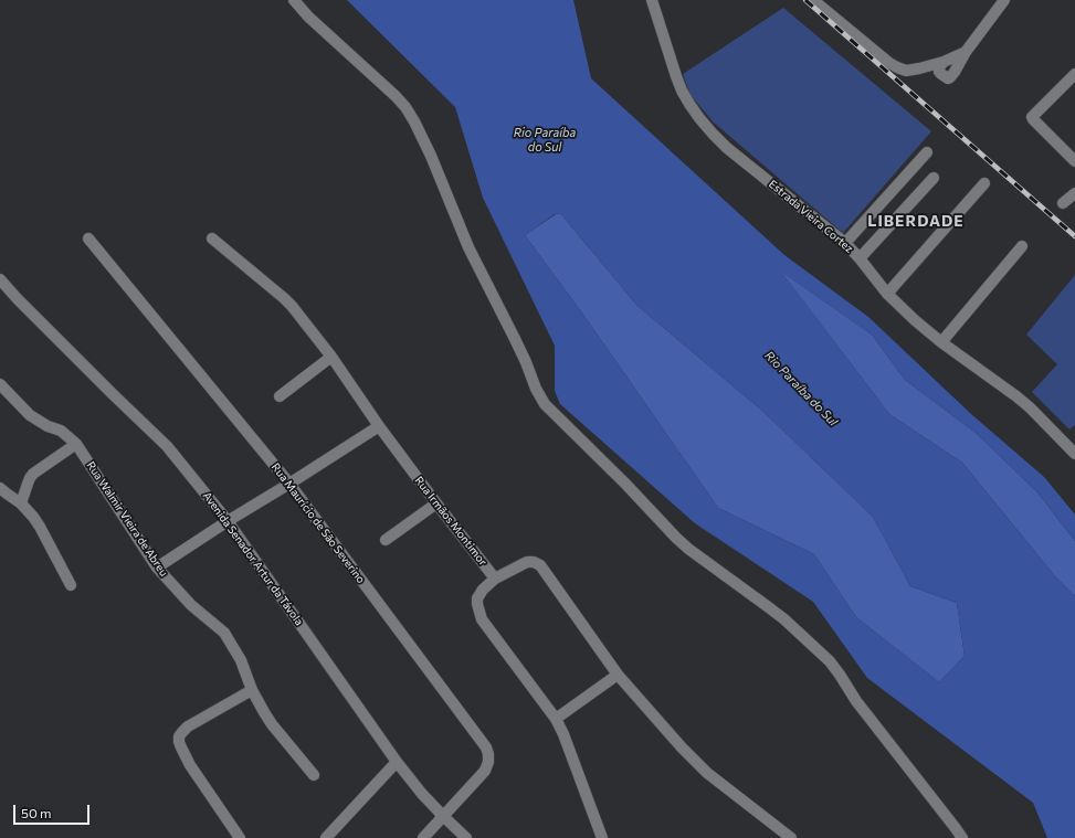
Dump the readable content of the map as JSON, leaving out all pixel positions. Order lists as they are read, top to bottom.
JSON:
{
  "streets": {
    "street": [
      "Estrada Vieira Cortez",
      "Rua Walmir Vieira de Abreu",
      "Rua Irmãos Montimor",
      "Rua Maurício de São Severino",
      "Avenida Senador Artur da Távola"
    ]
  },
  "crossings": [
    ["Rua Maurício de São Severino", "Avenida Senador Artur da Távola"]
  ],
  "districts": ["LIBERDADE"],
  "water": ["Rio Paraíba do Sul"],
  "scale_bar": "50 m"
}
